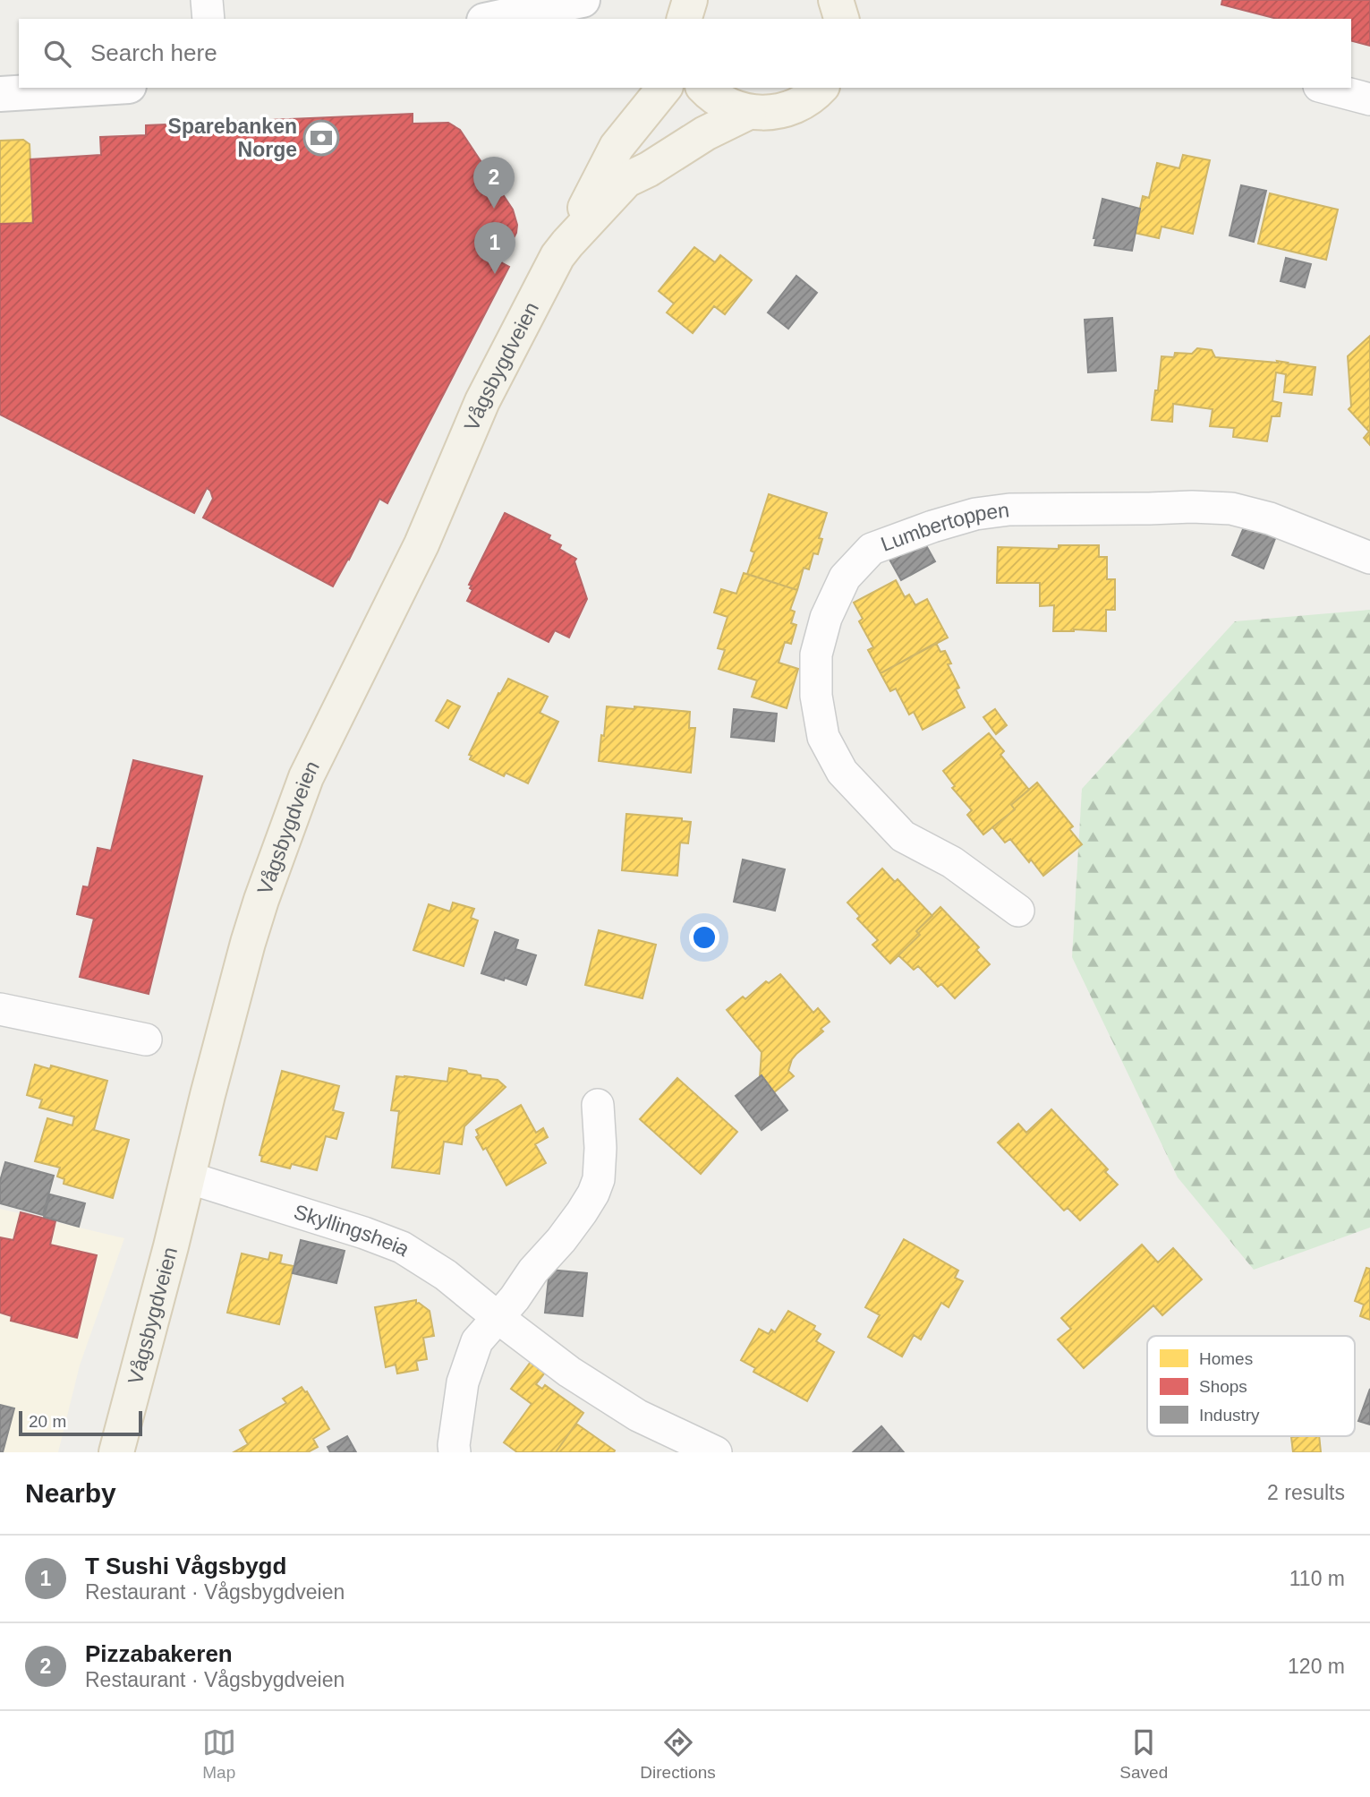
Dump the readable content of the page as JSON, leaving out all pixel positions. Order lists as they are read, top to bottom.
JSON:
{
  "streets": {
    "main road": ["Vågsbygdveien"],
    "street": ["Lumbertoppen", "Skyllingsheia"]
  },
  "crossings": [
    ["Vågsbygdveien", "Skyllingsheia"]
  ],
  "places": {
    "bank": ["Sparebanken Norge"]
  },
  "legend": ["Homes", "Shops", "Industry"],
  "scale_bar": "20 m",
  "page": {
    "search": "Search here",
    "pins": ["2", "1"],
    "scale": "20 m",
    "heading": ["Nearby", "2 results"],
    "list": [
      {
        "mark": "1",
        "name": "T Sushi Vågsbygd",
        "note": "Restaurant · Vågsbygdveien",
        "value": "110 m"
      },
      {
        "mark": "2",
        "name": "Pizzabakeren",
        "note": "Restaurant · Vågsbygdveien",
        "value": "120 m"
      }
    ],
    "nav": ["Map", "Directions", "Saved"]
  }
}
